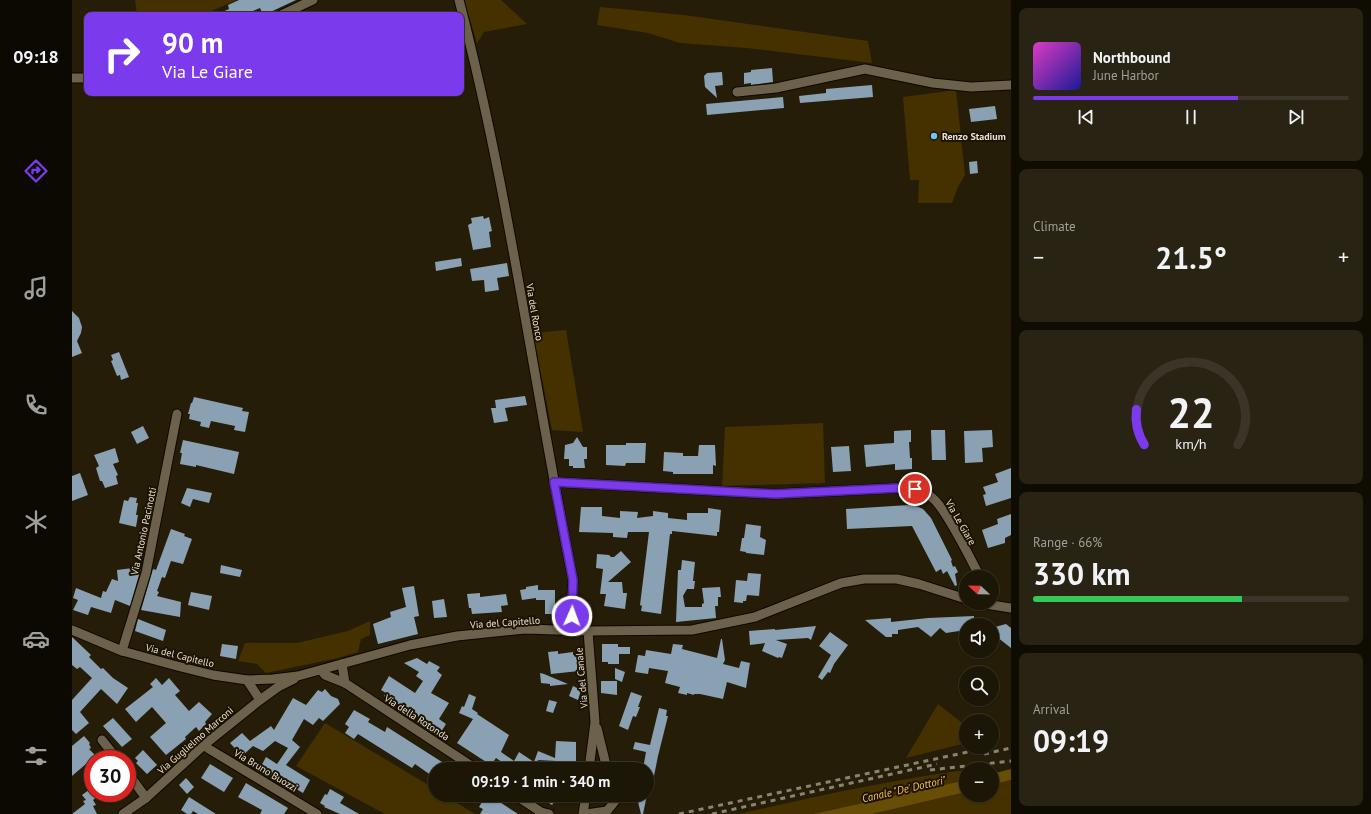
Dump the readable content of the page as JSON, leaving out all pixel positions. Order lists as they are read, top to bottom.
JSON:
{
  "streets": {
    "street": [
      "Via del Ronco",
      "Via Le Giare",
      "Via Antonio Pacinotti",
      "Via del Capitello",
      "Via del Canale",
      "Via della Rotonda",
      "Via Guglielmo Marconi",
      "Via Bruno Buozzi"
    ]
  },
  "crossings": [
    ["Via del Ronco", "Via Le Giare"],
    ["Via del Ronco", "Via del Capitello"],
    ["Via Antonio Pacinotti", "Via del Capitello"],
    ["Via del Capitello", "Via del Canale"],
    ["Via del Capitello", "Via della Rotonda"],
    ["Via del Capitello", "Via Guglielmo Marconi"],
    ["Via Guglielmo Marconi", "Via Bruno Buozzi"]
  ],
  "water": ["Canale \"De' Dottori\""],
  "places": ["Renzo Stadium"],
  "north": "left",
  "page": {
    "tabs": "09:18",
    "turn": ["90 m", "Via Le Giare"],
    "song": ["Northbound", "June Harbor"],
    "tile": [
      "Climate",
      ["Range · 66%", "330 km"],
      ["Arrival", "09:19"]
    ],
    "heat": ["−", "21.5°", "+"],
    "map_buttons": ["+", "−"],
    "limit": "30",
    "trip": "09:19 · 1 min · 340 m",
    "gauge": ["22", "km/h"]
  }
}
